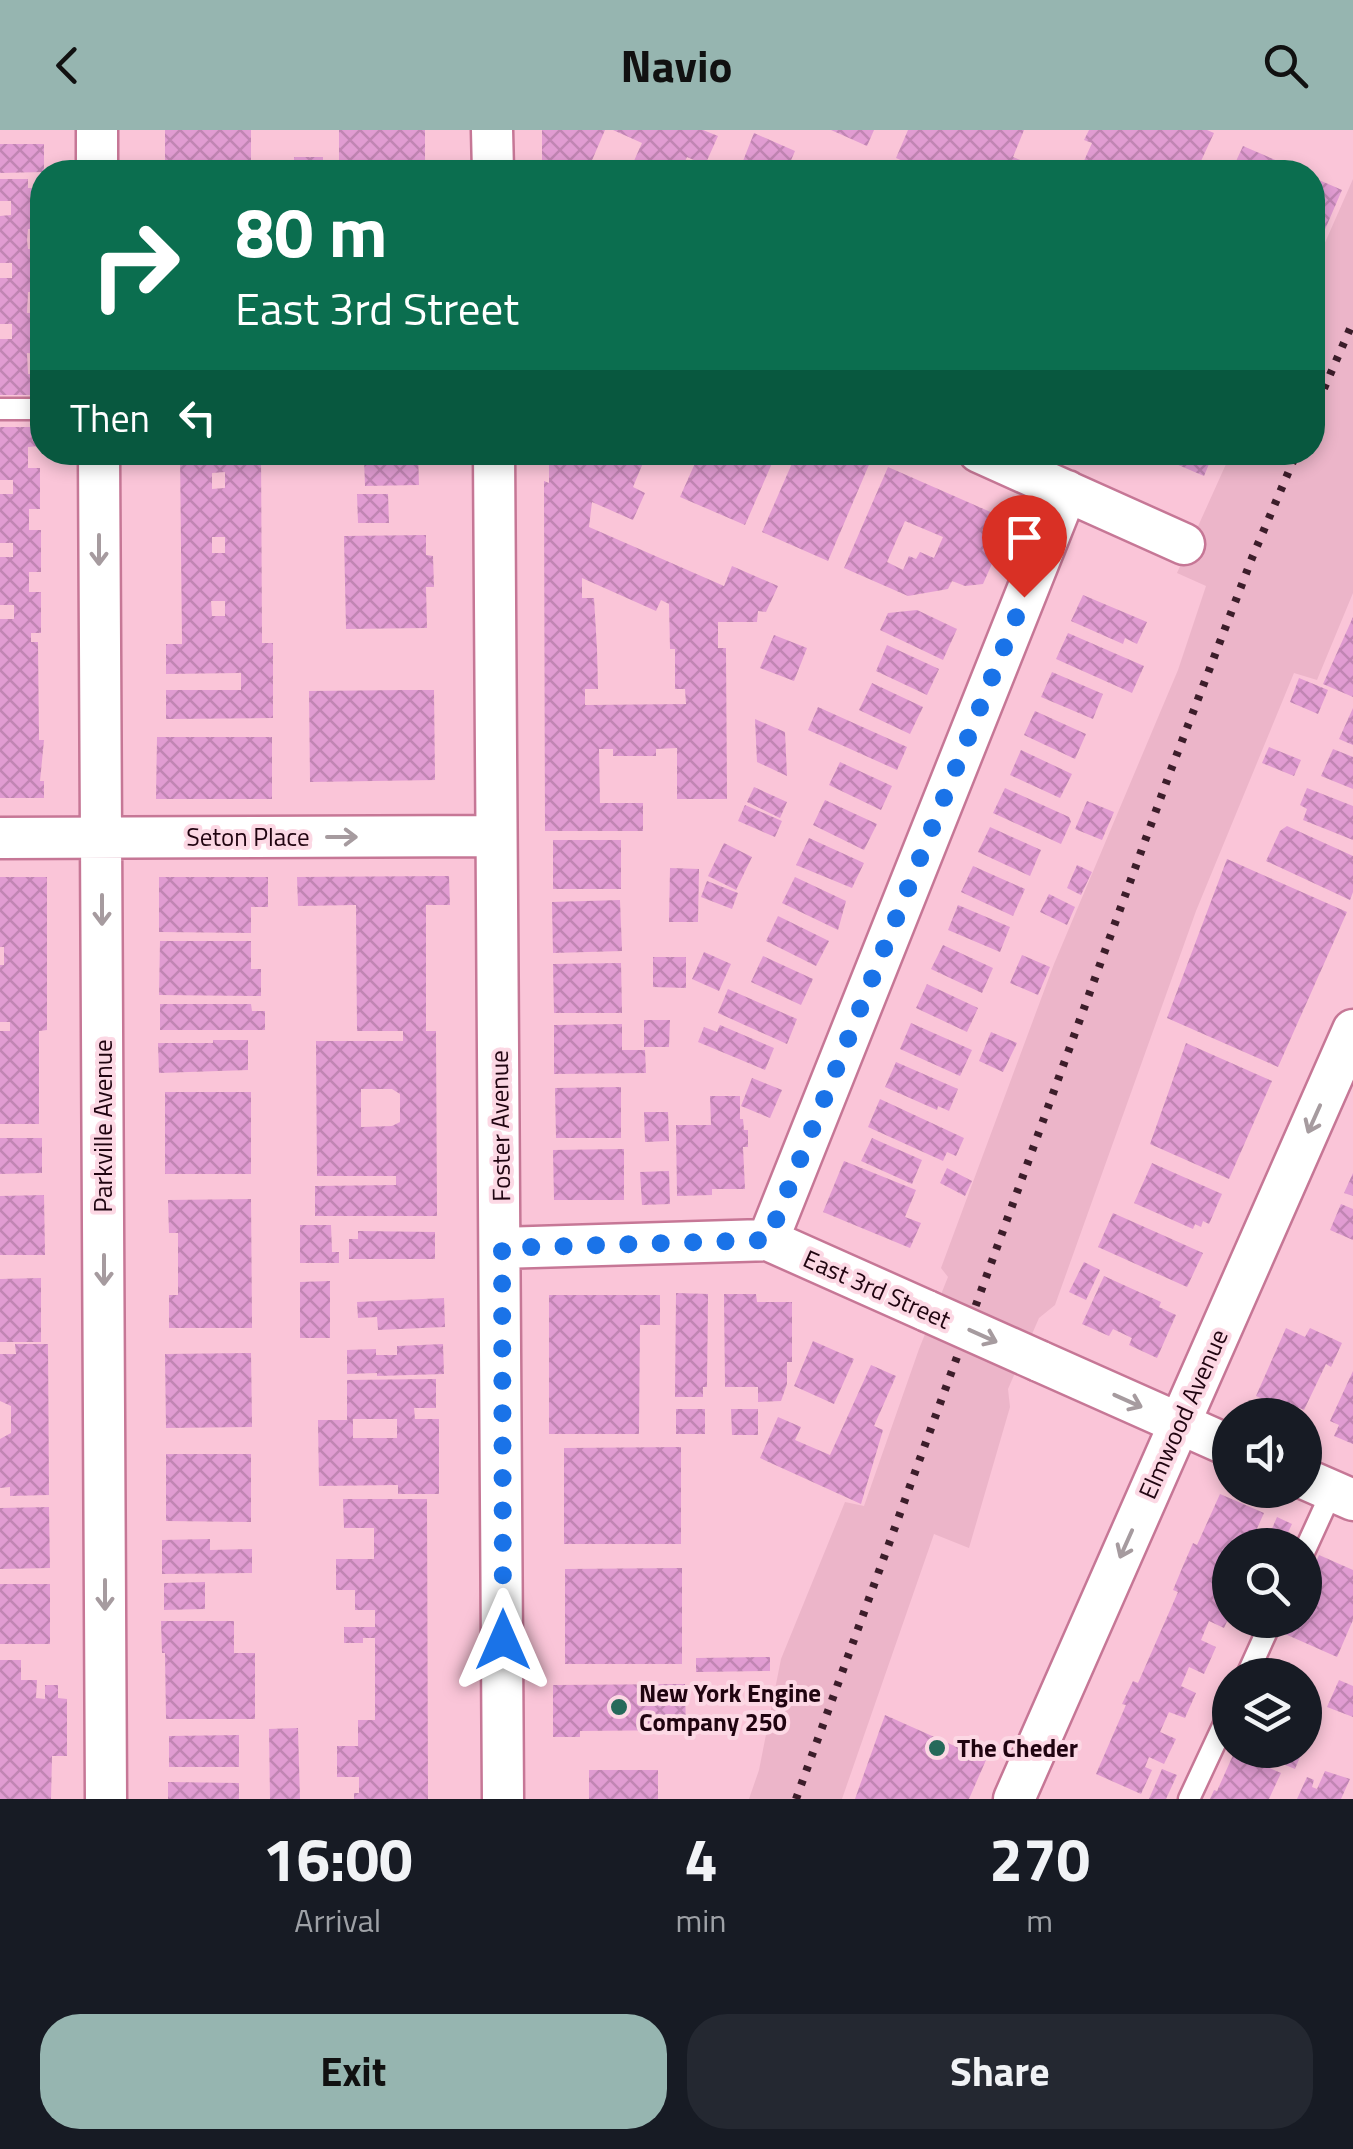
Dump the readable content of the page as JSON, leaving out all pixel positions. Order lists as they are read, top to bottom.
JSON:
{
  "streets": {
    "street": [
      "Seton Place",
      "Parkville Avenue",
      "Foster Avenue",
      "East 3rd Street",
      "Elmwood Avenue"
    ]
  },
  "crossings": [
    ["Seton Place", "Parkville Avenue"],
    ["Seton Place", "Foster Avenue"],
    ["Foster Avenue", "East 3rd Street"],
    ["East 3rd Street", "Elmwood Avenue"]
  ],
  "one_way": [
    "Seton Place",
    "Parkville Avenue",
    "East 3rd Street",
    "Elmwood Avenue"
  ],
  "places": ["New York Engine Company 250", "The Cheder"],
  "page": {
    "header": "Navio",
    "turn": ["80 m", "East 3rd Street"],
    "then": "Then",
    "eta": [
      "16:00",
      "Arrival",
      "4",
      "min",
      "270",
      "m"
    ],
    "buttons": ["Exit", "Share"]
  }
}
